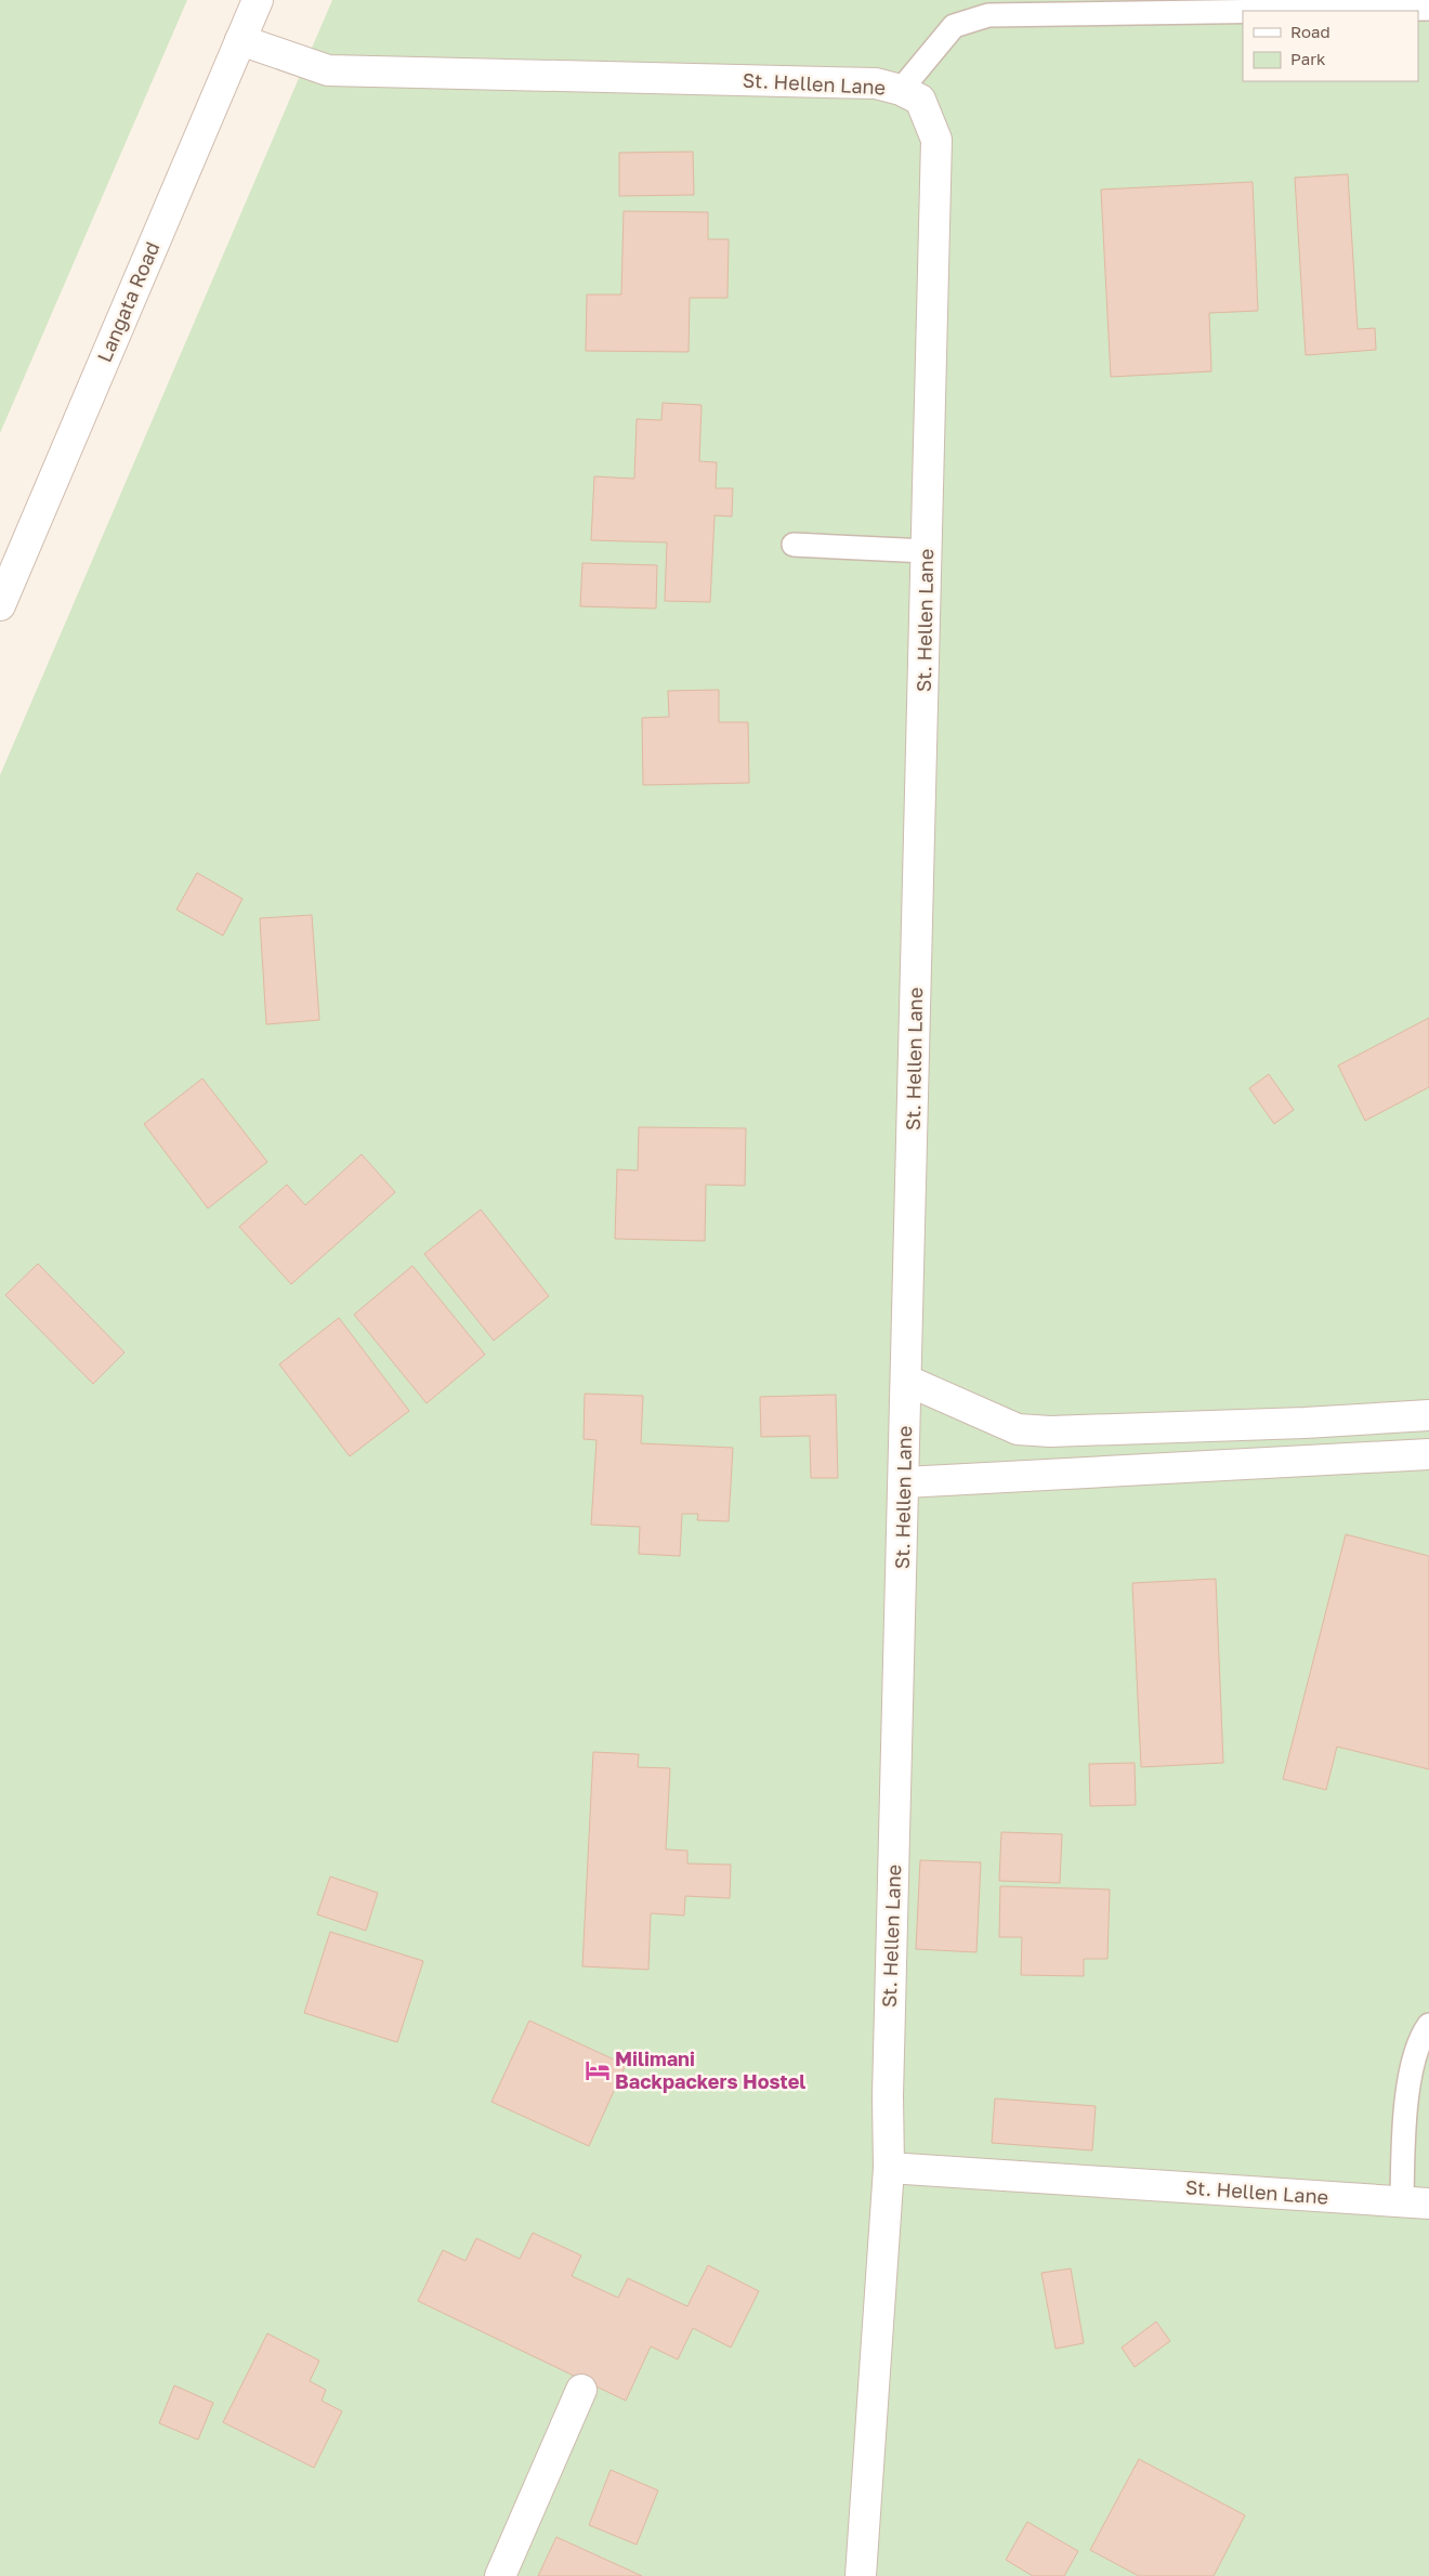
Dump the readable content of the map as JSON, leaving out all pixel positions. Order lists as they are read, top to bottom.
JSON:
{
  "streets": {
    "street": ["St. Hellen Lane", "Langata Road"]
  },
  "crossings": [
    ["St. Hellen Lane", "Langata Road"]
  ],
  "places": {
    "hotel": ["Milimani Backpackers Hostel"]
  },
  "legend": ["Road", "Park"]
}
